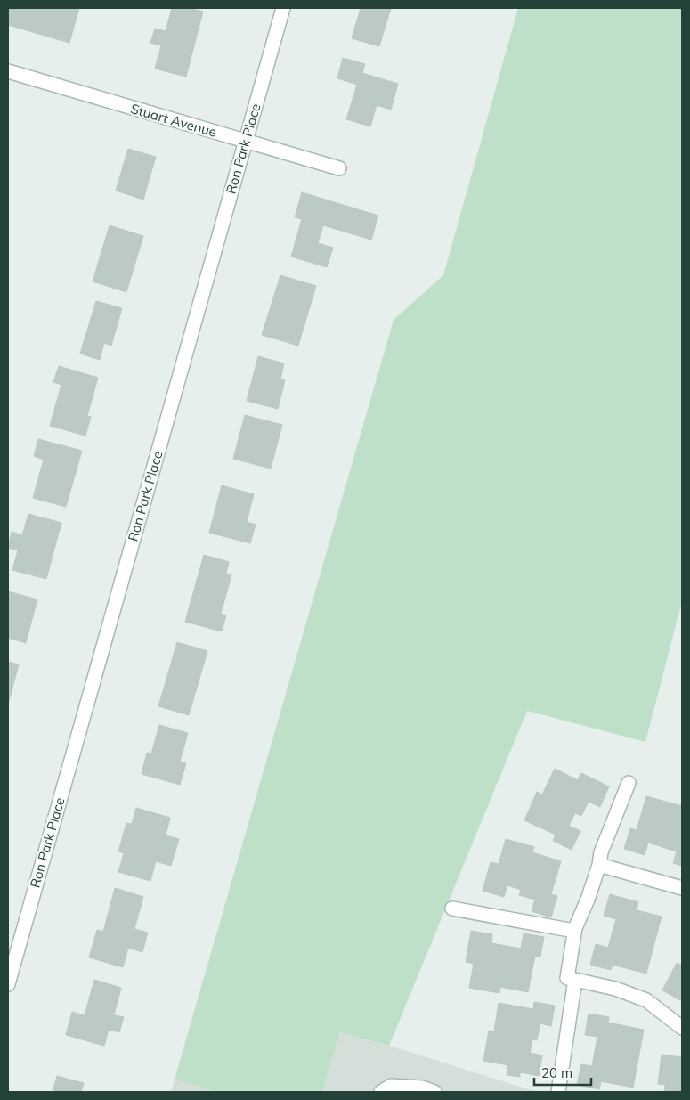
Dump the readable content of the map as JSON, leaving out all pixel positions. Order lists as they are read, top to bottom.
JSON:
{
  "streets": {
    "street": ["Stuart Avenue", "Ron Park Place"]
  },
  "crossings": [
    ["Stuart Avenue", "Ron Park Place"]
  ],
  "scale_bar": "20 m"
}
